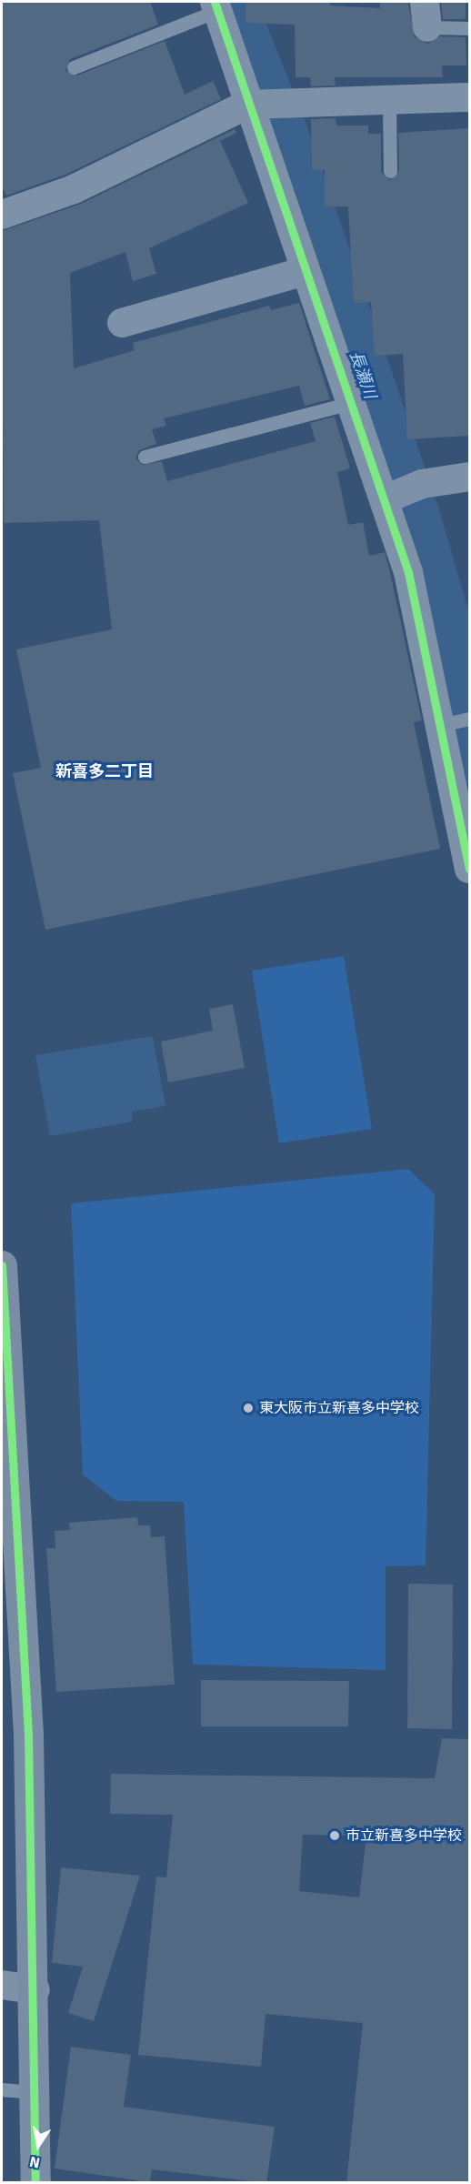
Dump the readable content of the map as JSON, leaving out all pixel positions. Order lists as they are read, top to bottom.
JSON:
{
  "districts": ["新喜多二丁目"],
  "water": ["長瀬川"],
  "places": ["東大阪市立新喜多中学校", "市立新喜多中学校"],
  "north": "bottom"
}
